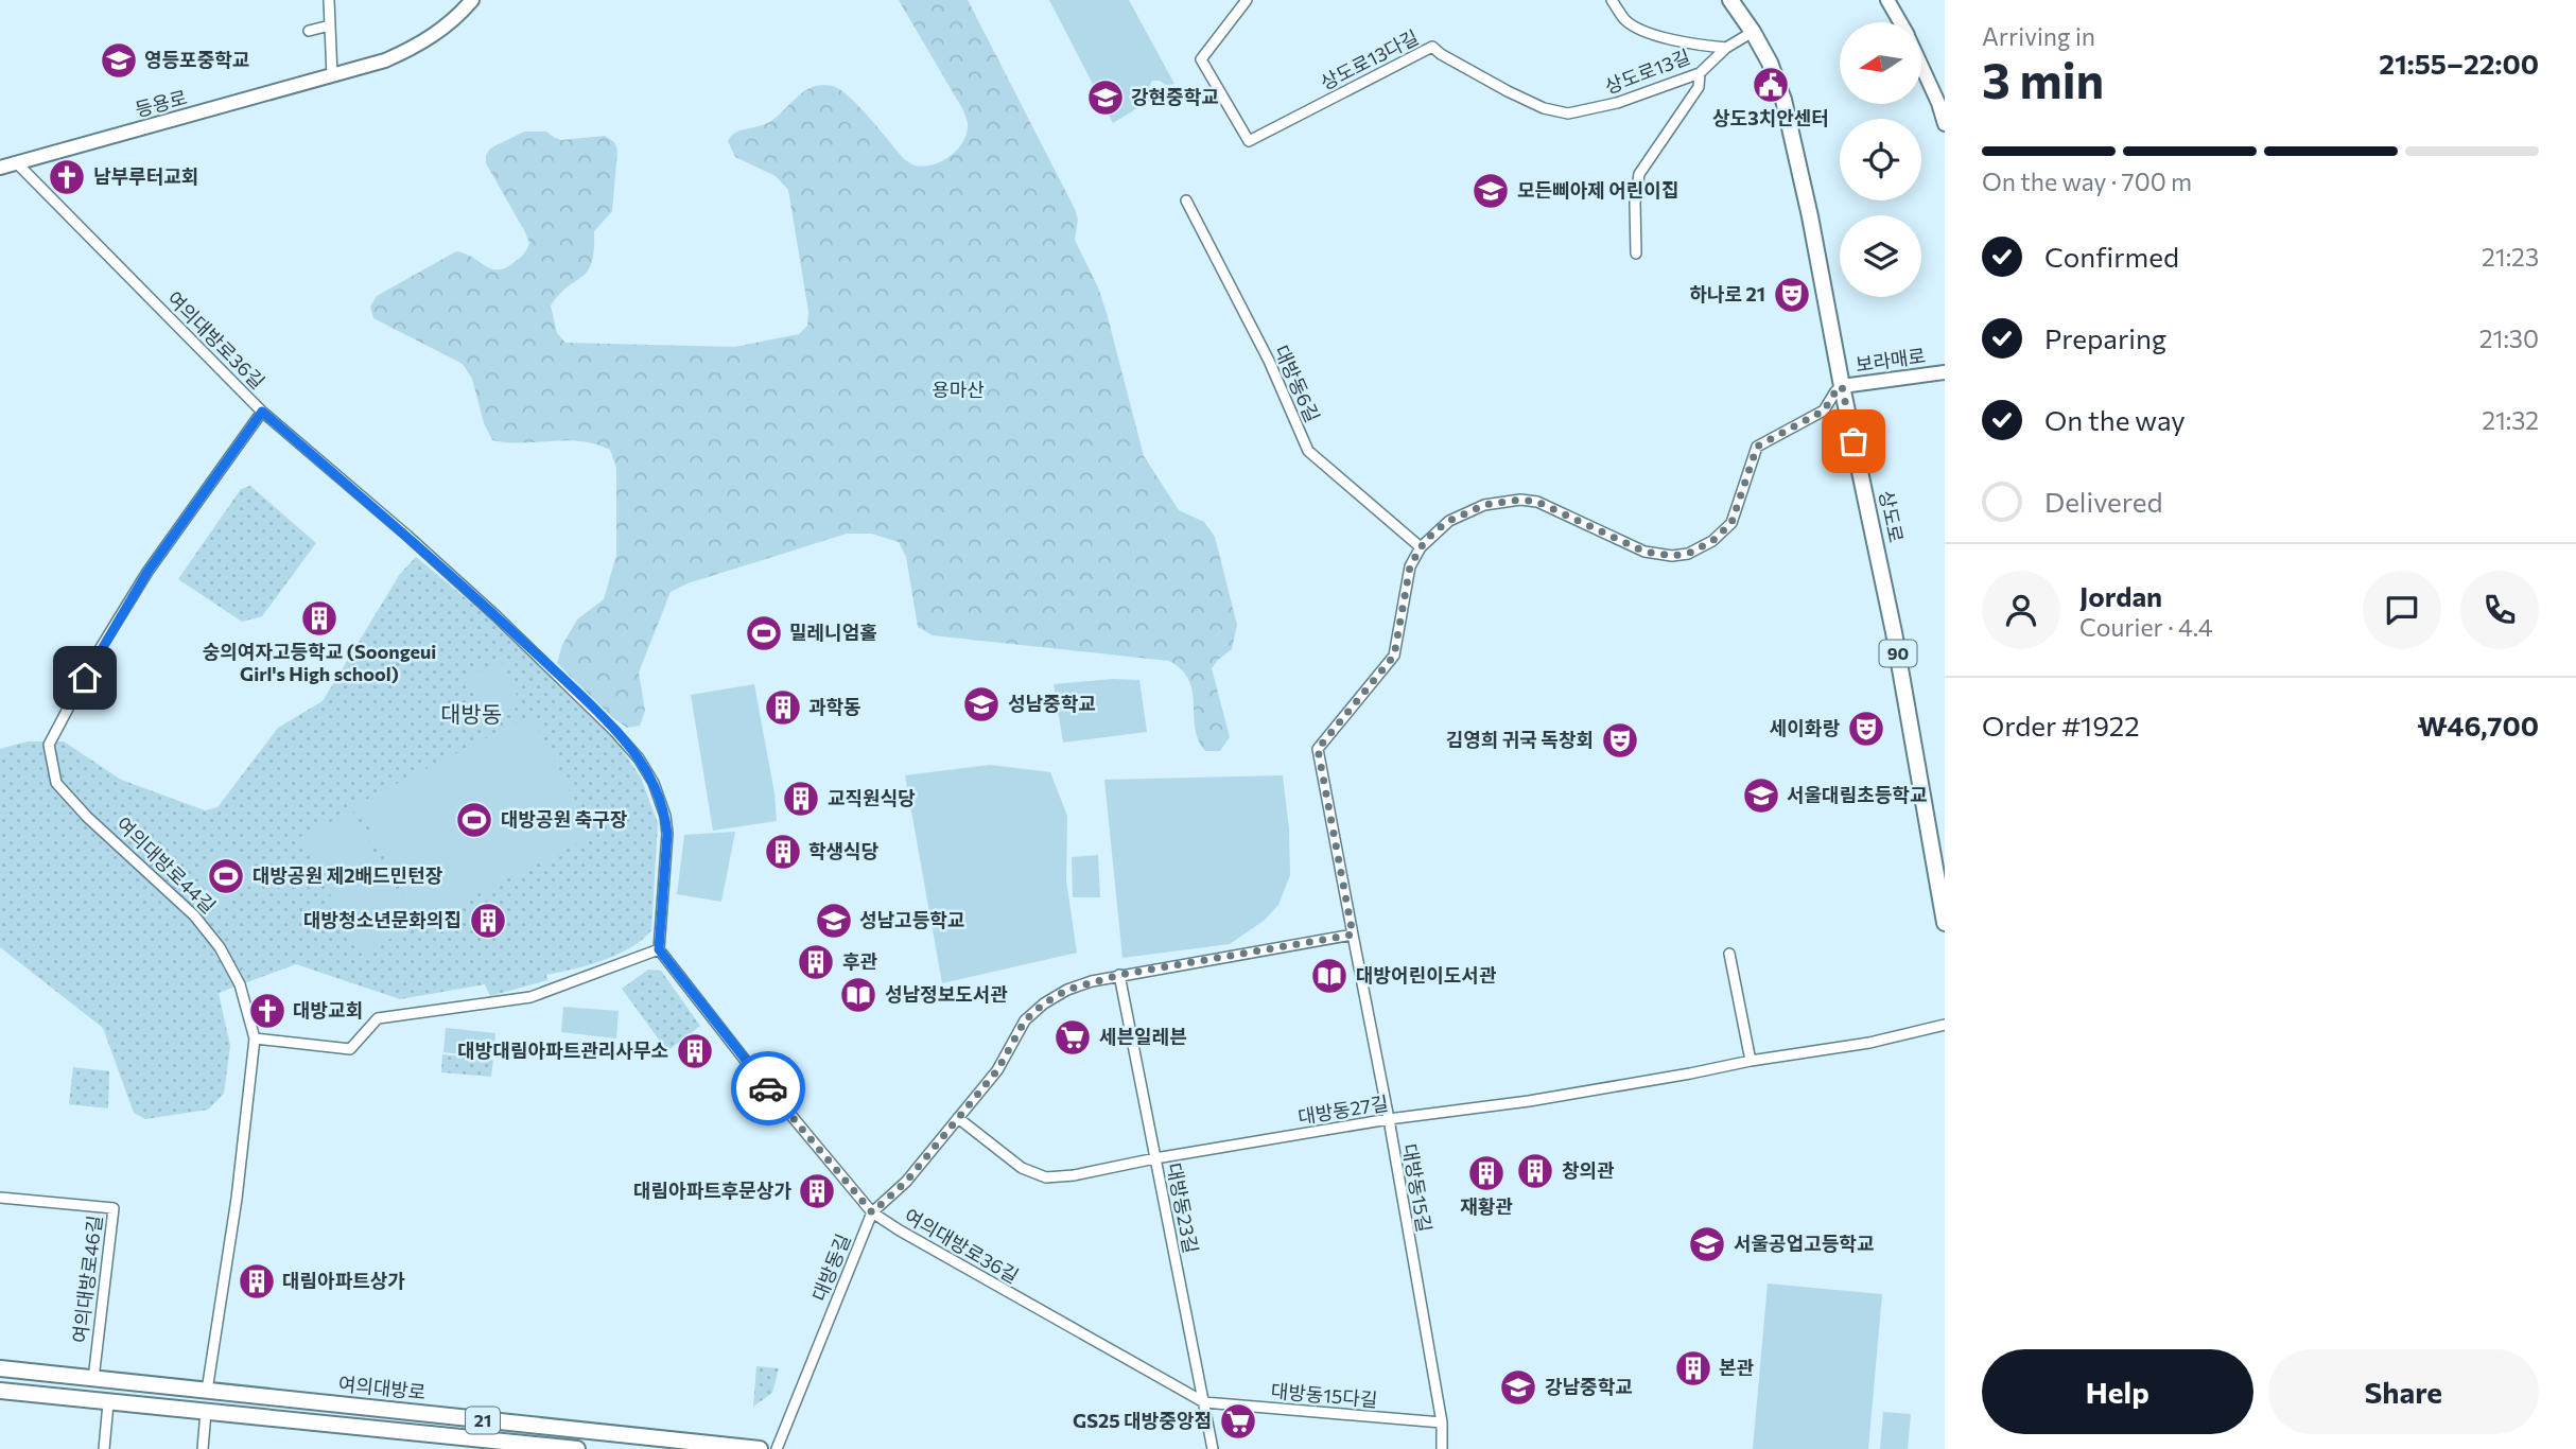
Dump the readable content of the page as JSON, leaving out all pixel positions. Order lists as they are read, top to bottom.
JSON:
{
  "streets": {
    "main road": [
      "상도로",
      "90",
      "여의대방로",
      "21"
    ],
    "street": [
      "상도로13다길",
      "상도로13길",
      "등용로",
      "여의대방로36길",
      "보라매로",
      "대방동6길",
      "여의대방로44길",
      "대방동27길",
      "대방동15길",
      "대방동23길",
      "대방동길",
      "여의대방로46길",
      "대방동15다길"
    ]
  },
  "crossings": [
    ["상도로13다길", "상도로13길"],
    ["상도로13길", "상도로"],
    ["등용로", "여의대방로36길"],
    ["여의대방로36길", "여의대방로44길"],
    ["여의대방로36길", "대방동23길"],
    ["여의대방로36길", "대방동길"],
    ["여의대방로36길", "대방동15다길"],
    ["보라매로", "상도로"],
    ["여의대방로44길", "여의대방로"],
    ["대방동27길", "대방동15길"],
    ["대방동27길", "대방동23길"],
    ["대방동27길", "대방동길"],
    ["대방동15길", "대방동길"],
    ["대방동15길", "대방동15다길"],
    ["대방동23길", "대방동길"],
    ["대방동23길", "대방동15다길"],
    ["여의대방로46길", "여의대방로"]
  ],
  "districts": ["대방동"],
  "parks": ["용마산"],
  "places": {
    "school or university": [
      "영등포중학교",
      "강현중학교",
      "모든삐아제 어린이집",
      "성남중학교",
      "서울대림초등학교",
      "성남고등학교",
      "서울공업고등학교",
      "강남중학교"
    ],
    "public building": ["상도3치안센터"],
    "church": ["남부루터교회", "대방교회"],
    "theatre": ["하나로 21", "세이화랑", "김영희 귀국 독창회"],
    "building": [
      "숭의여자고등학교 (Soongeui Girl's High school)",
      "과학동",
      "교직원식당",
      "학생식당",
      "대방청소년문화의집",
      "후관",
      "대방대림아파트관리사무소",
      "창의관",
      "재황관",
      "대림아파트후문상가",
      "대림아파트상가",
      "본관"
    ],
    "sports": ["밀레니엄홀", "대방공원 축구장", "대방공원 제2배드민턴장"],
    "library": ["대방어린이도서관", "성남정보도서관"],
    "supermarket": ["세븐일레븐", "GS25 대방중앙점"]
  },
  "north": "left",
  "page": {
    "heading": ["3 min", "Arriving in", "21:55–22:00"],
    "panel": [
      "Jordan",
      "Courier · 4.4",
      "Order #1922",
      "₩46,700"
    ],
    "bar": "On the way · 700 m",
    "list": [
      ["Confirmed", "21:23"],
      ["Preparing", "21:30"],
      ["On the way", "21:32"],
      "Delivered"
    ],
    "buttons": ["Help", "Share"]
  }
}
